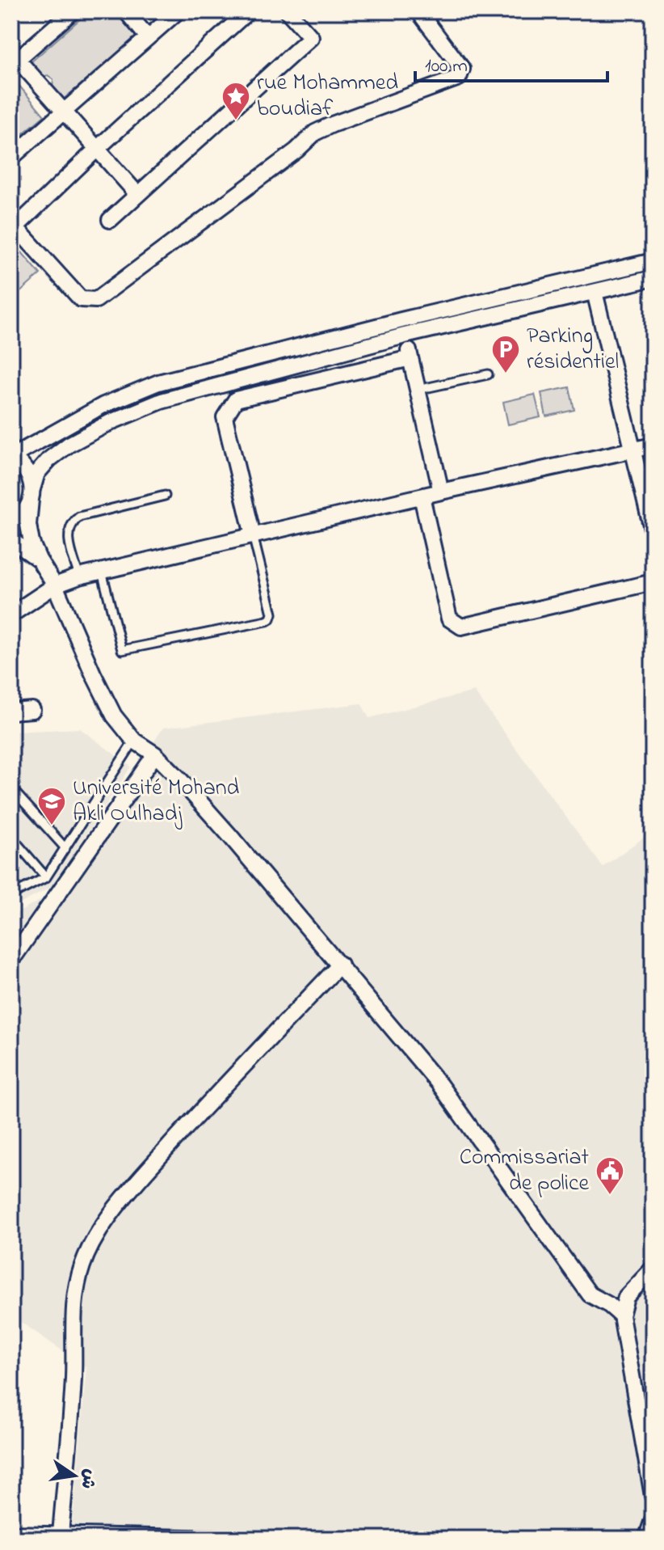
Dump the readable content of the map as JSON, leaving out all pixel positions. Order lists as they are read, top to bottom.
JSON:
{
  "places": {
    "place": ["rue Mohammed boudiaf"],
    "parking": ["Parking résidentiel"],
    "school or university": ["Université Mohand Akli Oulhadj"],
    "public building": ["Commissariat de police"]
  },
  "scale_bar": "100 m",
  "north": "right"
}
